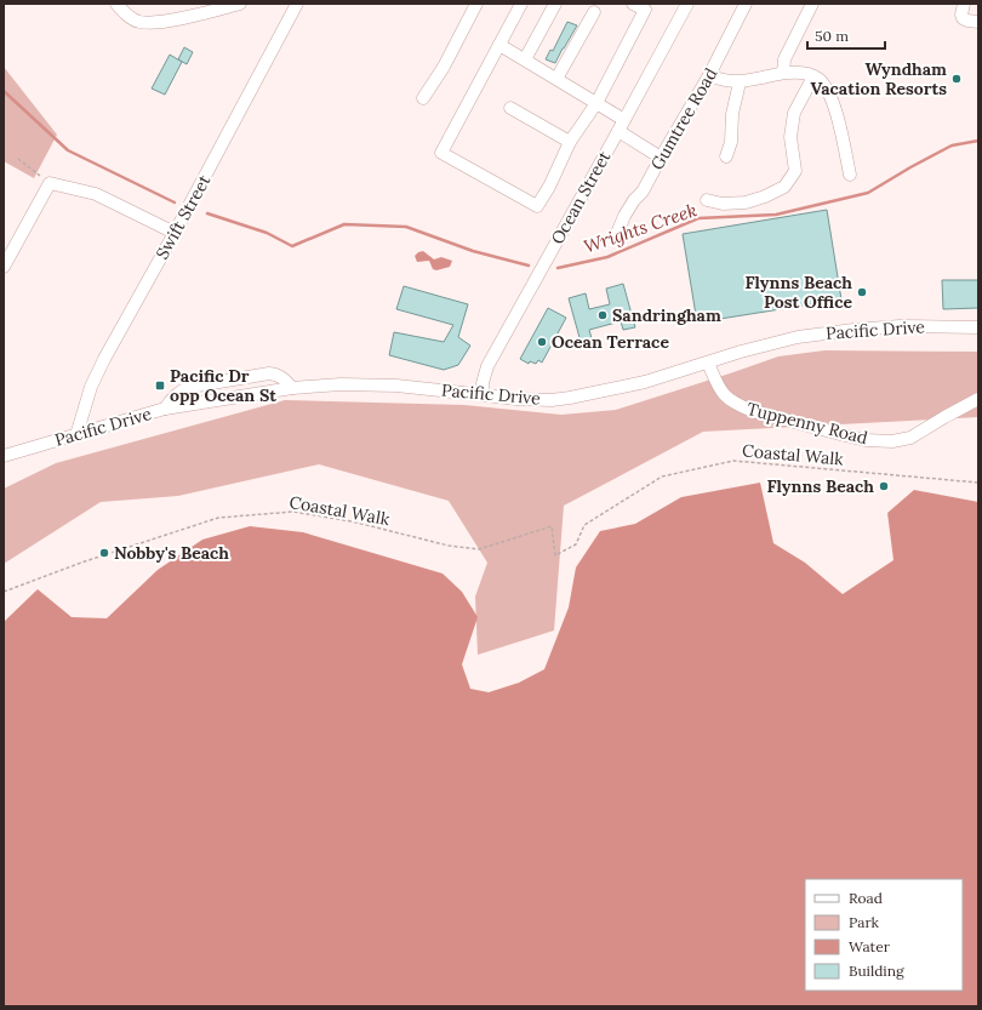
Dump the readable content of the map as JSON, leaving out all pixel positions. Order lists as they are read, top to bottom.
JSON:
{
  "streets": {
    "street": [
      "Gumtree Road",
      "Ocean Street",
      "Swift Street",
      "Pacific Drive",
      "Tuppenny Road"
    ],
    "path": ["Coastal Walk"]
  },
  "crossings": [
    ["Ocean Street", "Pacific Drive"],
    ["Swift Street", "Pacific Drive"],
    ["Pacific Drive", "Tuppenny Road"]
  ],
  "water": ["Wrights Creek"],
  "places": {
    "other": [
      "Wyndham Vacation Resorts",
      "Flynns Beach Post Office",
      "Sandringham",
      "Ocean Terrace",
      "Flynns Beach",
      "Nobby's Beach"
    ],
    "transit": ["Pacific Dr opp Ocean St"]
  },
  "legend": [
    "Road",
    "Park",
    "Water",
    "Building"
  ],
  "scale_bar": "50 m"
}
